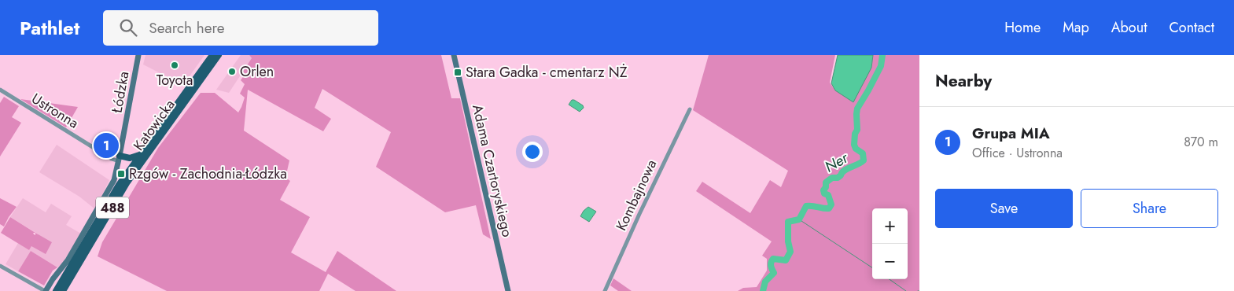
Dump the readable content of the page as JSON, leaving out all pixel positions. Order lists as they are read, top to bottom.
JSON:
{
  "streets": {
    "main road": ["Katowicka", "488"],
    "street": [
      "Łódzka",
      "Ustronna",
      "Adama Czartoryskiego",
      "Kombajnowa"
    ]
  },
  "crossings": [
    ["Łódzka", "Ustronna"]
  ],
  "water": ["Ner"],
  "places": {
    "other": ["Toyota", "Orlen"],
    "transit": ["Stara Gadka - cmentarz NŻ", "Rzgów - Zachodnia-Łódzka"]
  },
  "page": {
    "header": "Pathlet",
    "search": "Search here",
    "nav": [
      "Home",
      "Map",
      "About",
      "Contact"
    ],
    "heading": "Nearby",
    "list": [
      {
        "mark": "1",
        "name": "Grupa MIA",
        "note": "Office · Ustronna",
        "value": "870 m"
      }
    ],
    "pins": "1",
    "buttons": ["Save", "Share"],
    "map_buttons": ["+", "−"]
  }
}
